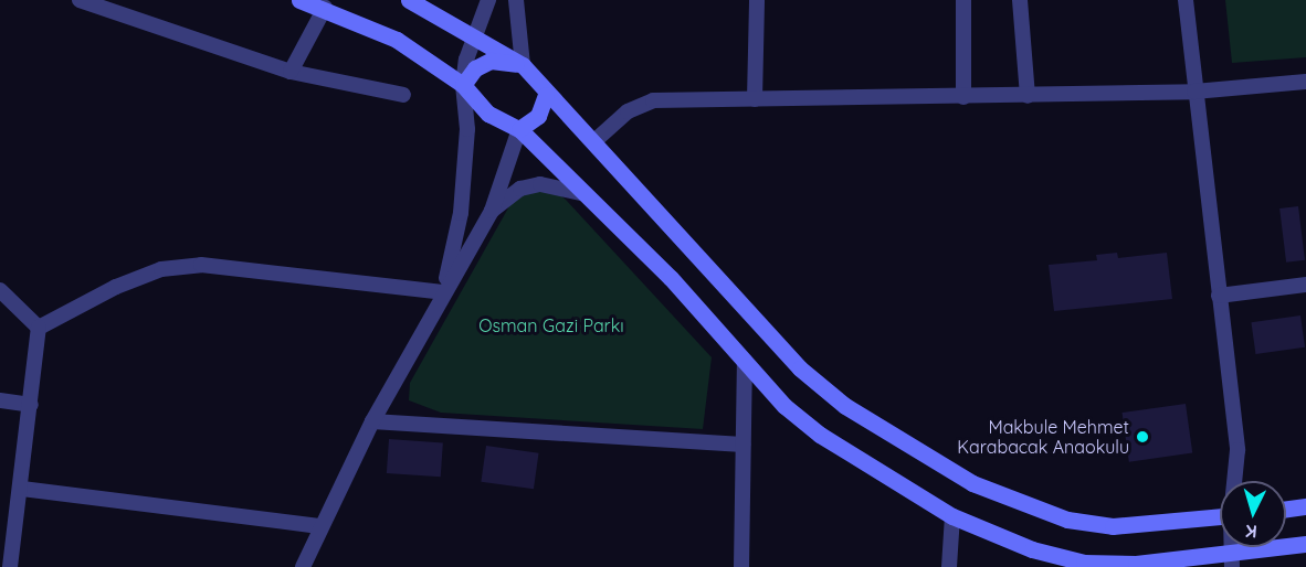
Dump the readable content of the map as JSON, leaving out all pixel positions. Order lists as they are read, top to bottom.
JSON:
{
  "parks": ["Osman Gazi Parkı"],
  "places": ["Makbule Mehmet Karabacak Anaokulu"],
  "north": "bottom"
}
